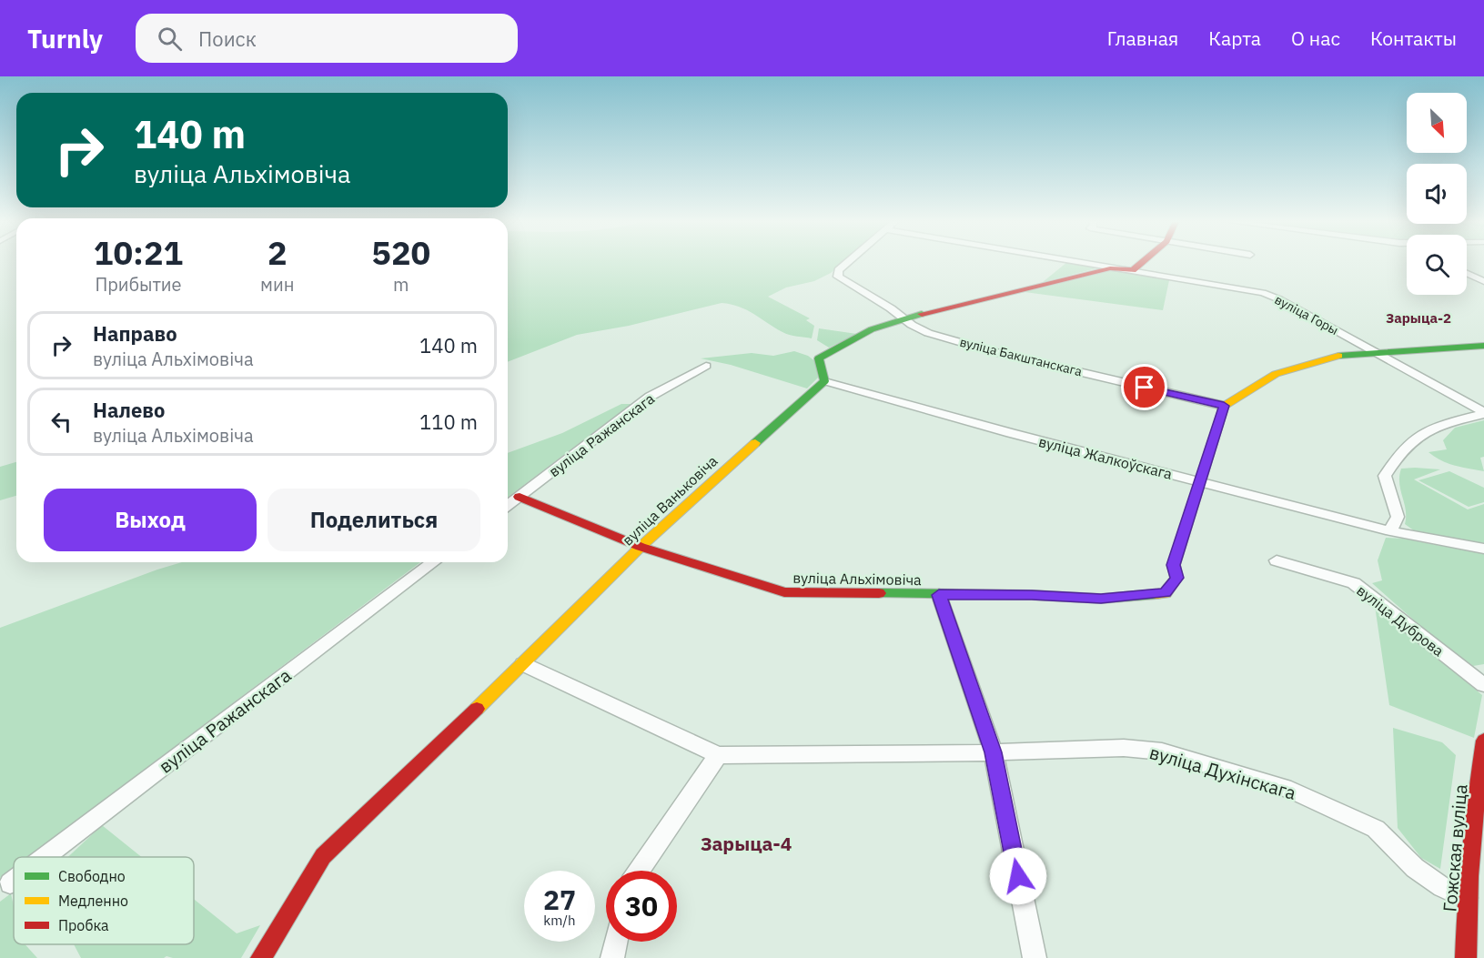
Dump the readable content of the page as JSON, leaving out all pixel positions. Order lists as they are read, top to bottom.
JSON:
{
  "streets": {
    "street": [
      "вуліца Горы",
      "вуліца Бакштанскага",
      "вуліца Ражанскага",
      "вуліца Жалкоўскага",
      "вуліца Ваньковіча",
      "вуліца Альхімовіча",
      "вуліца Дуброва",
      "вуліца Духінскага",
      "Гожская вуліца"
    ]
  },
  "crossings": [
    ["вуліца Бакштанскага", "вуліца Альхімовіча"],
    ["вуліца Ражанскага", "вуліца Альхімовіча"],
    ["вуліца Жалкоўскага", "вуліца Ваньковіча"],
    ["вуліца Жалкоўскага", "вуліца Альхімовіча"],
    ["вуліца Ваньковіча", "вуліца Альхімовіча"],
    ["вуліца Ваньковіча", "вуліца Духінскага"],
    ["вуліца Духінскага", "Гожская вуліца"]
  ],
  "districts": ["Зарыца-2", "Зарыца-4"],
  "legend": ["Свободно", "Медленно", "Пробка"],
  "north": "bottom right",
  "page": {
    "header": "Turnly",
    "search": "Поиск",
    "nav": [
      "Главная",
      "Карта",
      "О нас",
      "Контакты"
    ],
    "turn": ["140 m", "вуліца Альхімовіча"],
    "eta": [
      "10:21",
      "Прибытие",
      "2",
      "мин",
      "520",
      "m"
    ],
    "list": [
      {
        "name": "Направо",
        "note": "вуліца Альхімовіча",
        "value": "140 m"
      },
      {
        "name": "Налево",
        "note": "вуліца Альхімовіча",
        "value": "110 m"
      }
    ],
    "buttons": ["Выход", "Поделиться"],
    "speed": "27 km/h",
    "limit": "30"
  }
}
